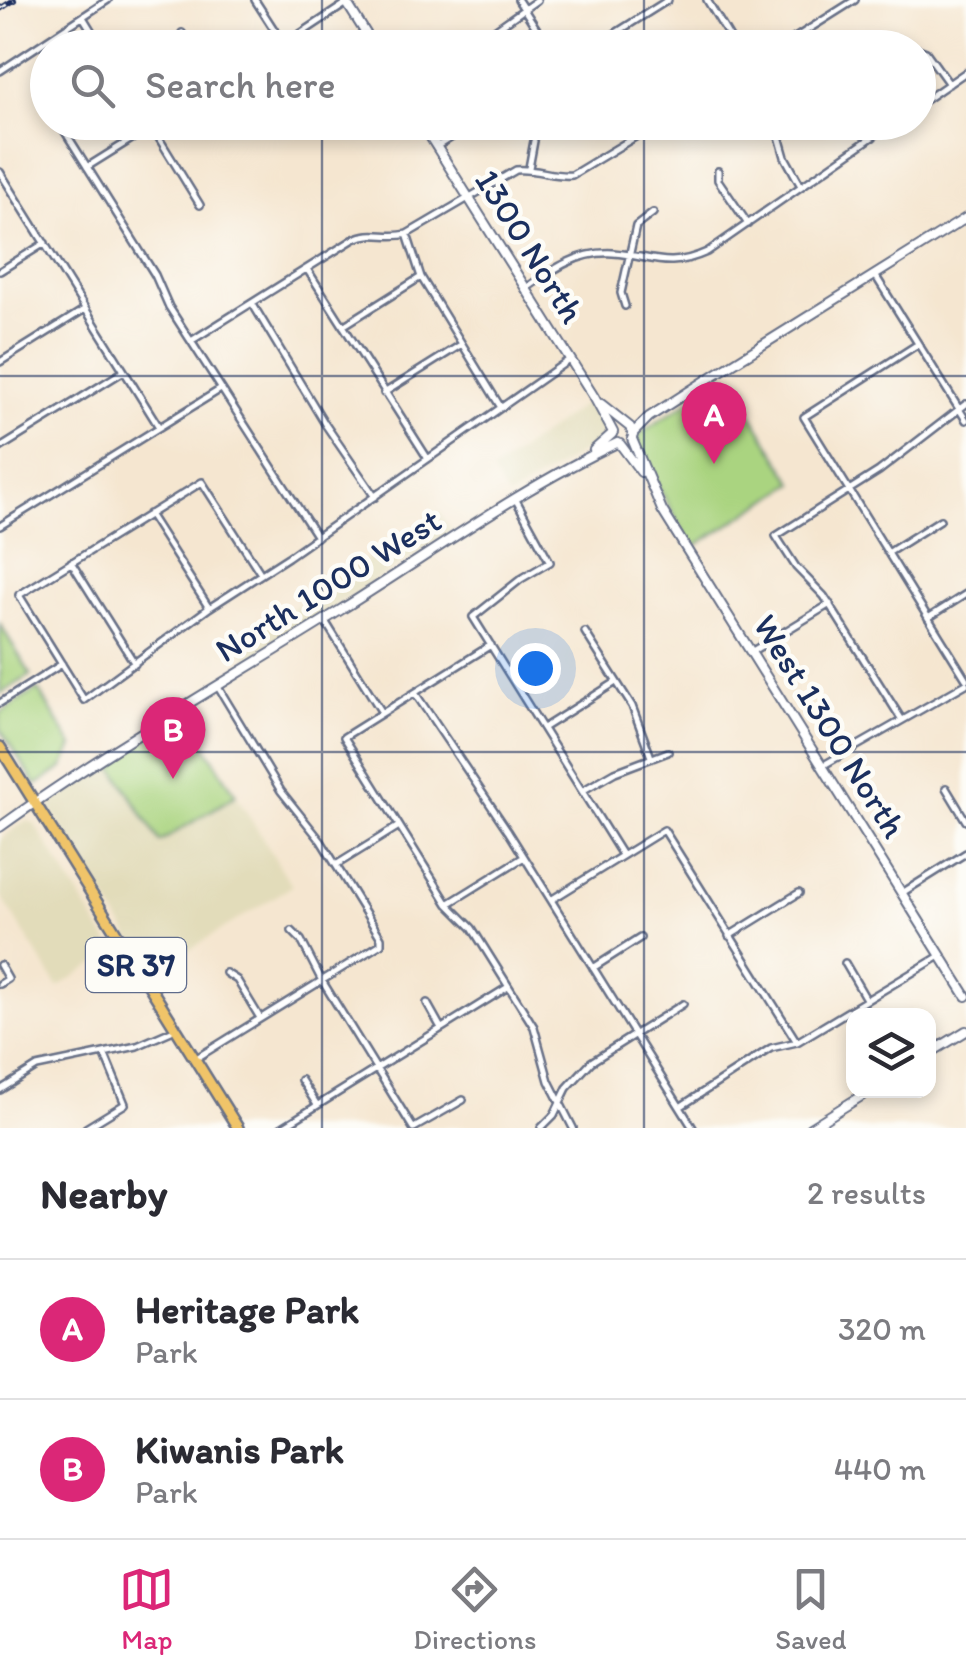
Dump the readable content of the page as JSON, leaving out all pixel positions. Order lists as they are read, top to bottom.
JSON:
{
  "streets": {
    "main road": ["SR 37"],
    "street": ["1300 North", "North 1000 West", "West 1300 North"]
  },
  "crossings": [
    ["1300 North", "North 1000 West"],
    ["1300 North", "West 1300 North"],
    ["North 1000 West", "West 1300 North"],
    ["North 1000 West", "SR 37"]
  ],
  "page": {
    "search": "Search here",
    "pins": ["A", "B"],
    "heading": ["Nearby", "2 results"],
    "list": [
      {
        "mark": "A",
        "name": "Heritage Park",
        "note": "Park",
        "value": "320 m"
      },
      {
        "mark": "B",
        "name": "Kiwanis Park",
        "note": "Park",
        "value": "440 m"
      }
    ],
    "nav": ["Map", "Directions", "Saved"]
  }
}
